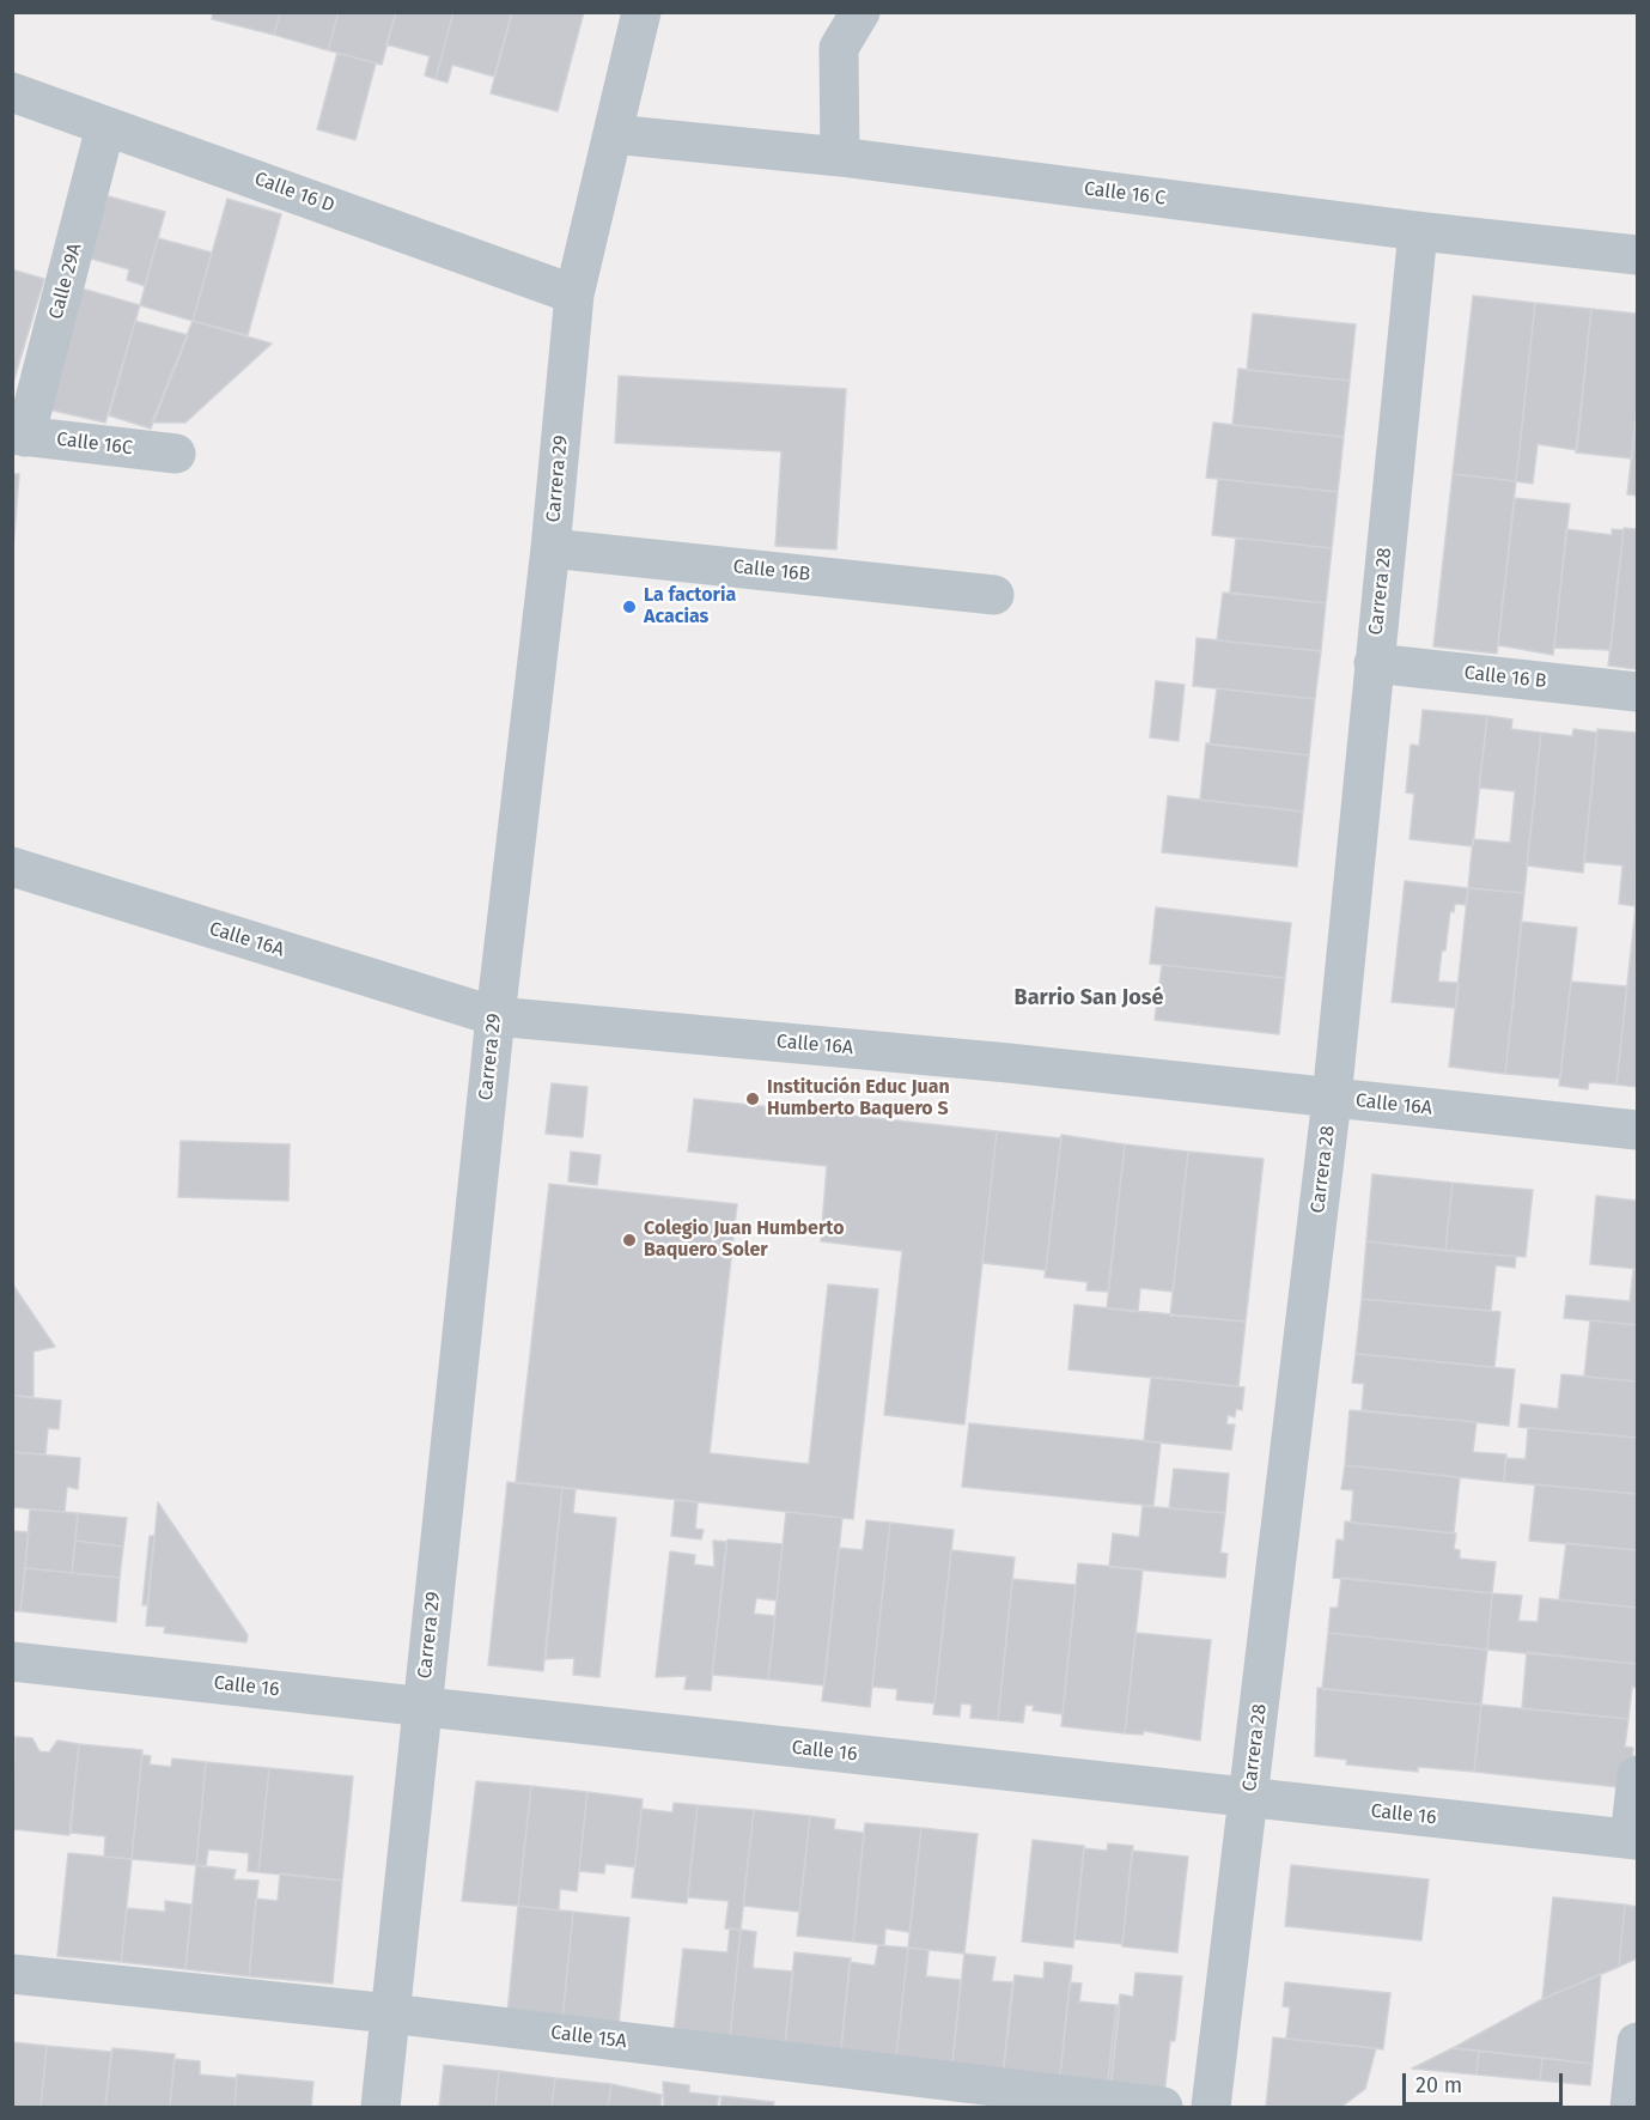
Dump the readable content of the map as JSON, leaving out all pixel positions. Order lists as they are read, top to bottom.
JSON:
{
  "streets": {
    "street": [
      "Calle 16 D",
      "Calle 16 C",
      "Calle 29A",
      "Calle 16C",
      "Carrera 29",
      "Calle 16B",
      "Carrera 28",
      "Calle 16 B",
      "Calle 16A",
      "Calle 16",
      "Calle 15A"
    ]
  },
  "crossings": [
    ["Calle 16 D", "Calle 29A"],
    ["Calle 16 D", "Carrera 29"],
    ["Calle 16 C", "Carrera 29"],
    ["Calle 16 C", "Carrera 28"],
    ["Calle 29A", "Calle 16C"],
    ["Carrera 29", "Calle 16B"],
    ["Carrera 29", "Calle 16A"],
    ["Carrera 29", "Calle 16"],
    ["Carrera 29", "Calle 15A"],
    ["Carrera 28", "Calle 16 B"],
    ["Carrera 28", "Calle 16A"],
    ["Carrera 28", "Calle 16"]
  ],
  "districts": ["Barrio San José"],
  "places": ["La factoria Acacias", "Institución Educ Juan Humberto Baquero S", "Colegio Juan Humberto Baquero Soler"],
  "scale_bar": "20 m"
}
